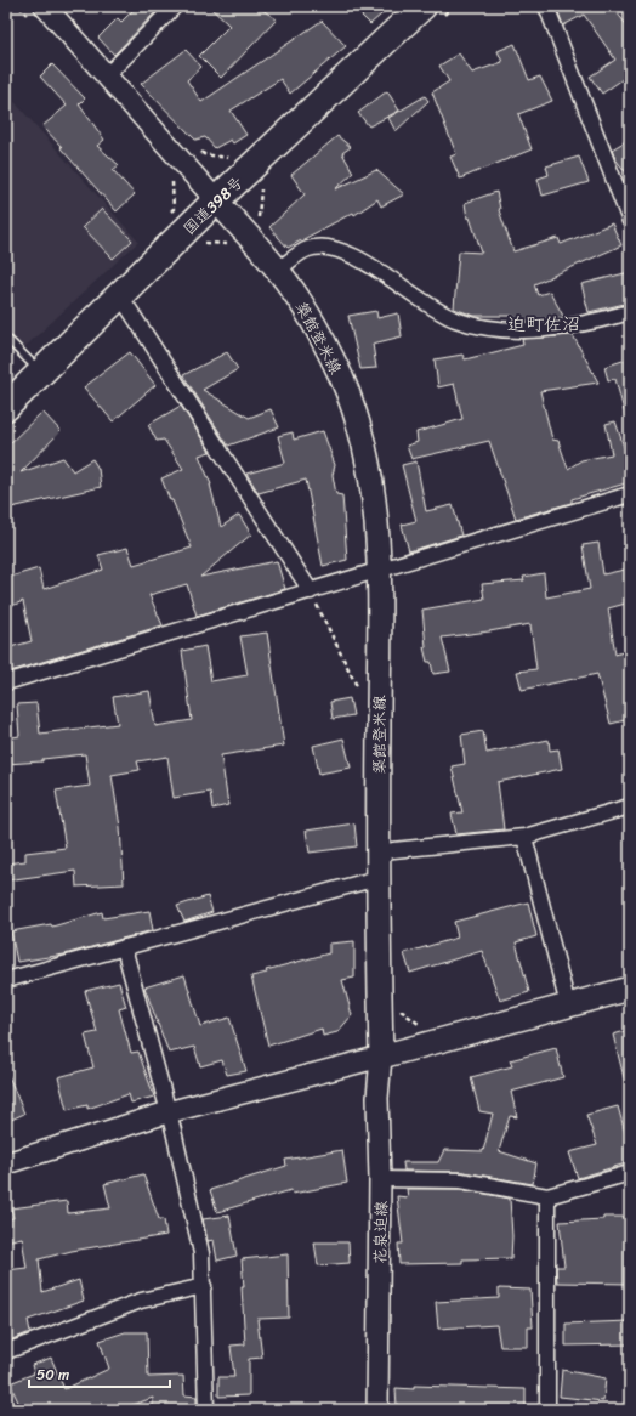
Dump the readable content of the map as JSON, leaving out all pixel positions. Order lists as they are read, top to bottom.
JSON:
{
  "streets": {
    "highway": ["国道398号"],
    "main road": ["築館登米線"],
    "street": ["花泉迫線"]
  },
  "crossings": [
    ["国道398号", "築館登米線"],
    ["築館登米線", "花泉迫線"]
  ],
  "districts": ["迫町佐沼"],
  "scale_bar": "50 m"
}
